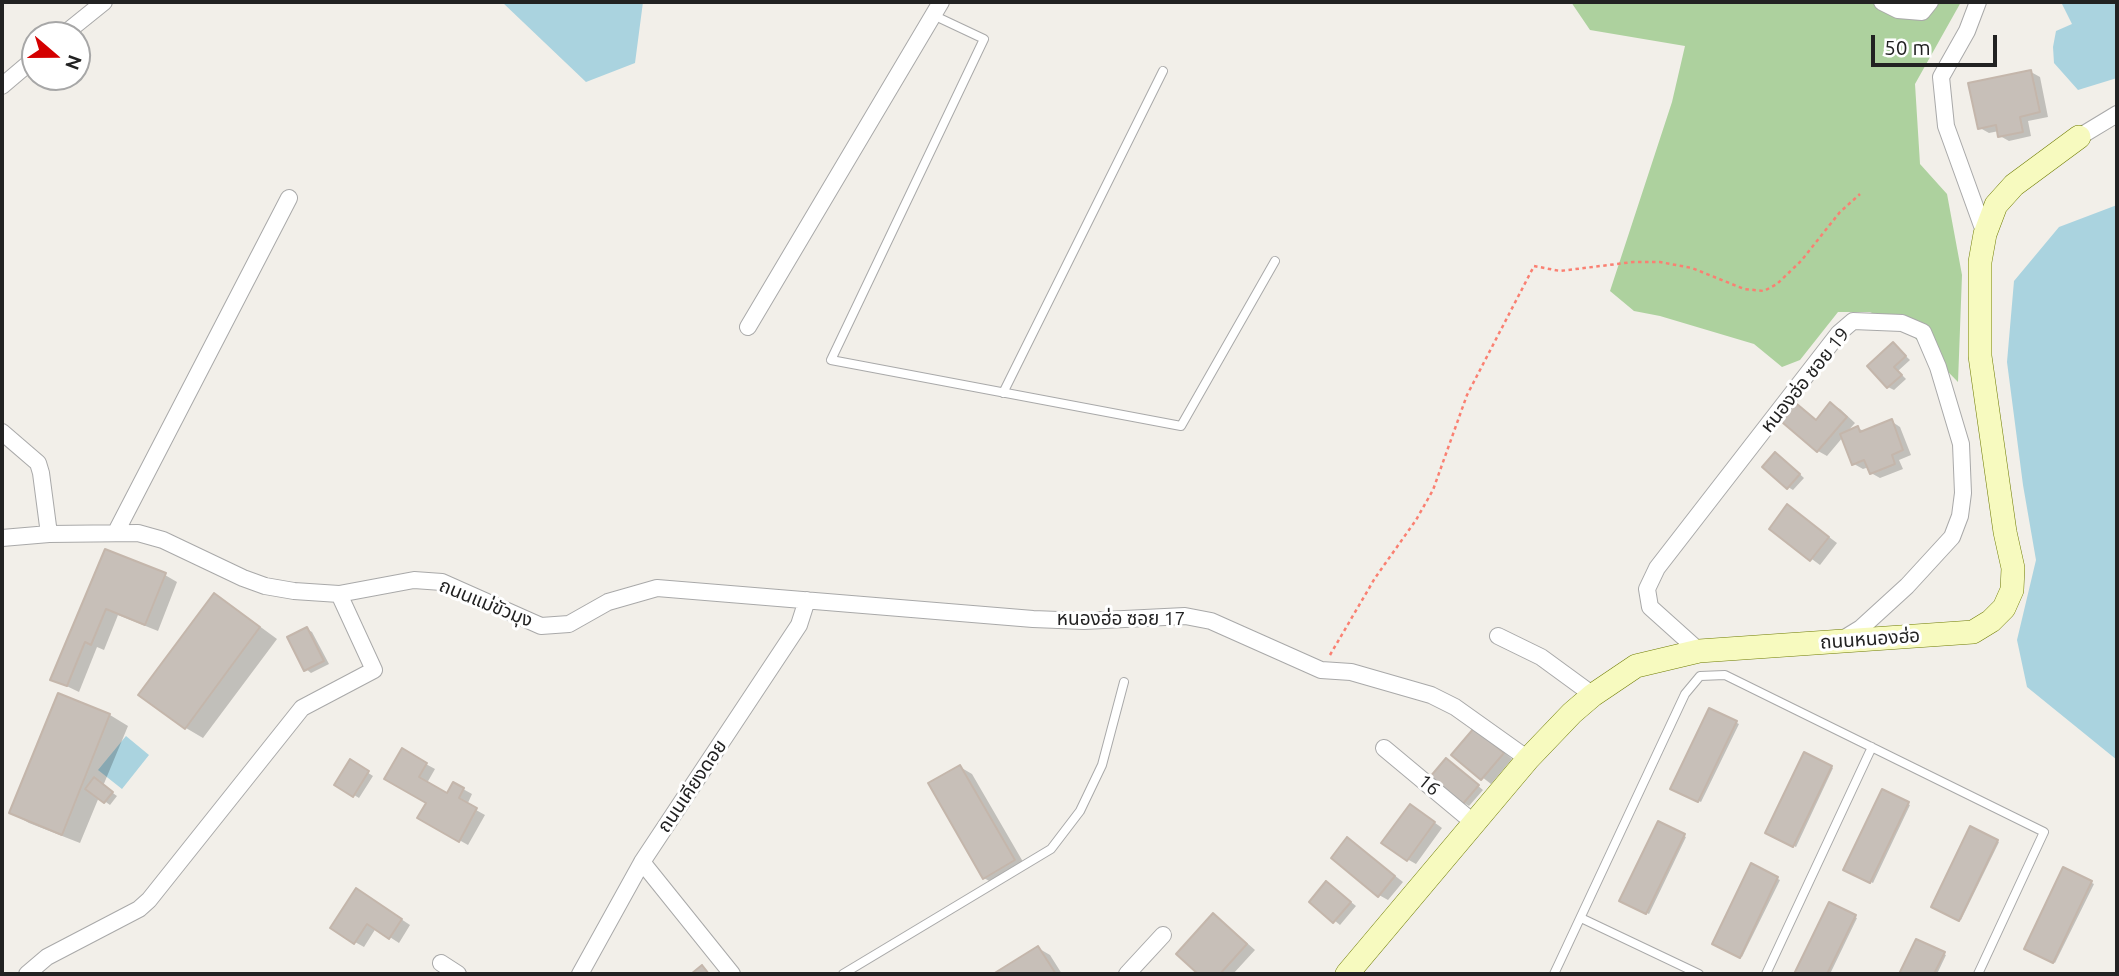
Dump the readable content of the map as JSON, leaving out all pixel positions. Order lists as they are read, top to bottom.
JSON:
{
  "streets": {
    "street": [
      "หนองฮ่อ ซอย 19",
      "ถนนแม่ขัวมุง",
      "หนองฮ่อ ซอย 17",
      "ถนนหนองฮ่อ",
      "16",
      "ถนนเคียงดอย"
    ]
  },
  "crossings": [
    ["หนองฮ่อ ซอย 19", "ถนนหนองฮ่อ"],
    ["ถนนแม่ขัวมุง", "หนองฮ่อ ซอย 17"],
    ["ถนนแม่ขัวมุง", "ถนนเคียงดอย"],
    ["หนองฮ่อ ซอย 17", "ถนนหนองฮ่อ"],
    ["หนองฮ่อ ซอย 17", "ถนนเคียงดอย"],
    ["ถนนหนองฮ่อ", "16"]
  ],
  "scale_bar": "50 m",
  "north": "right"
}
